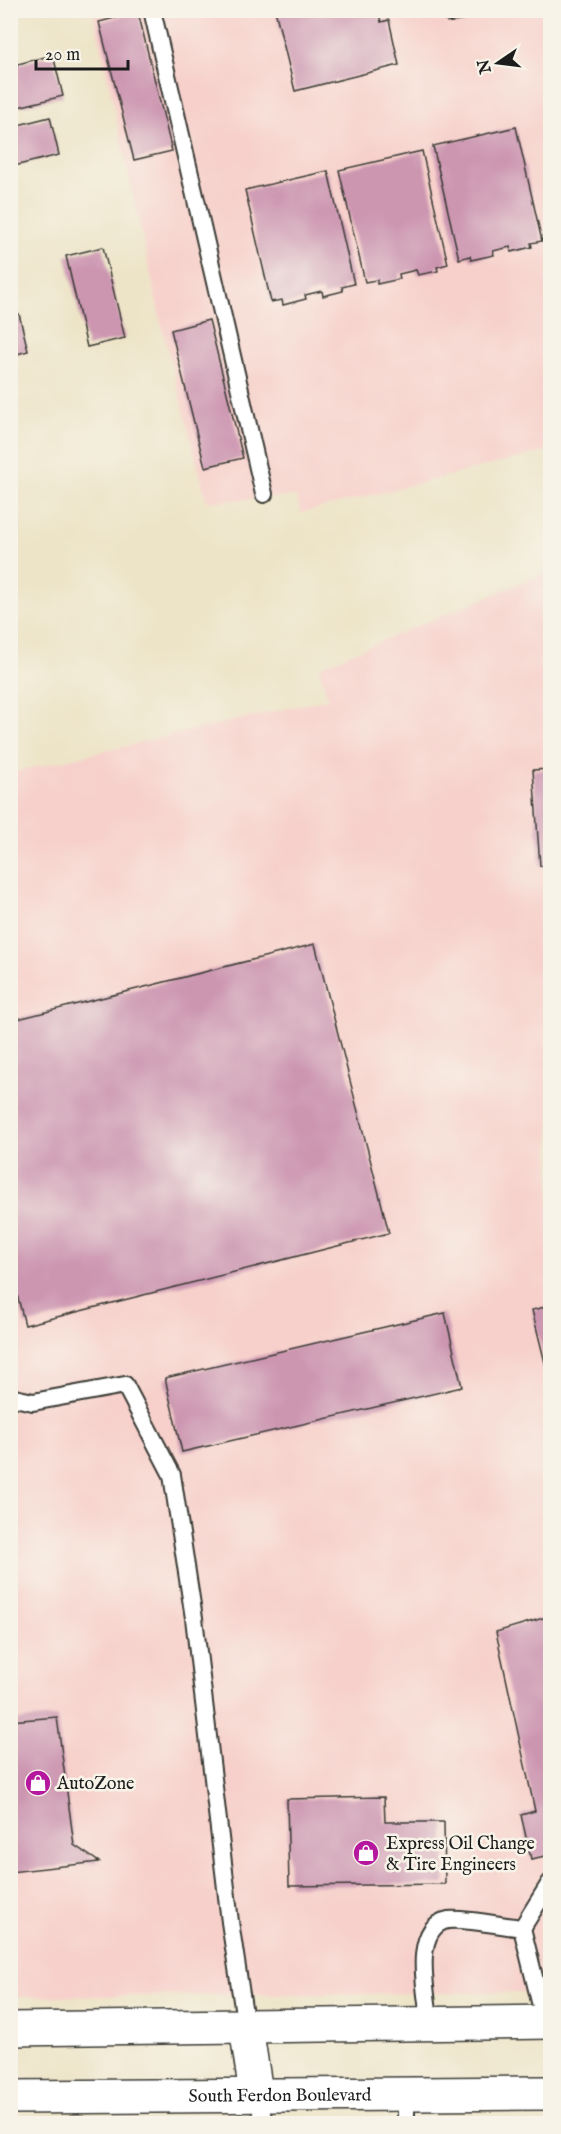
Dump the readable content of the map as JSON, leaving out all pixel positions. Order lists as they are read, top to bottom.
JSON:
{
  "streets": {
    "main road": ["South Ferdon Boulevard"]
  },
  "places": {
    "shop": ["AutoZone", "Express Oil Change & Tire Engineers"]
  },
  "scale_bar": "20 m",
  "north": "left"
}
